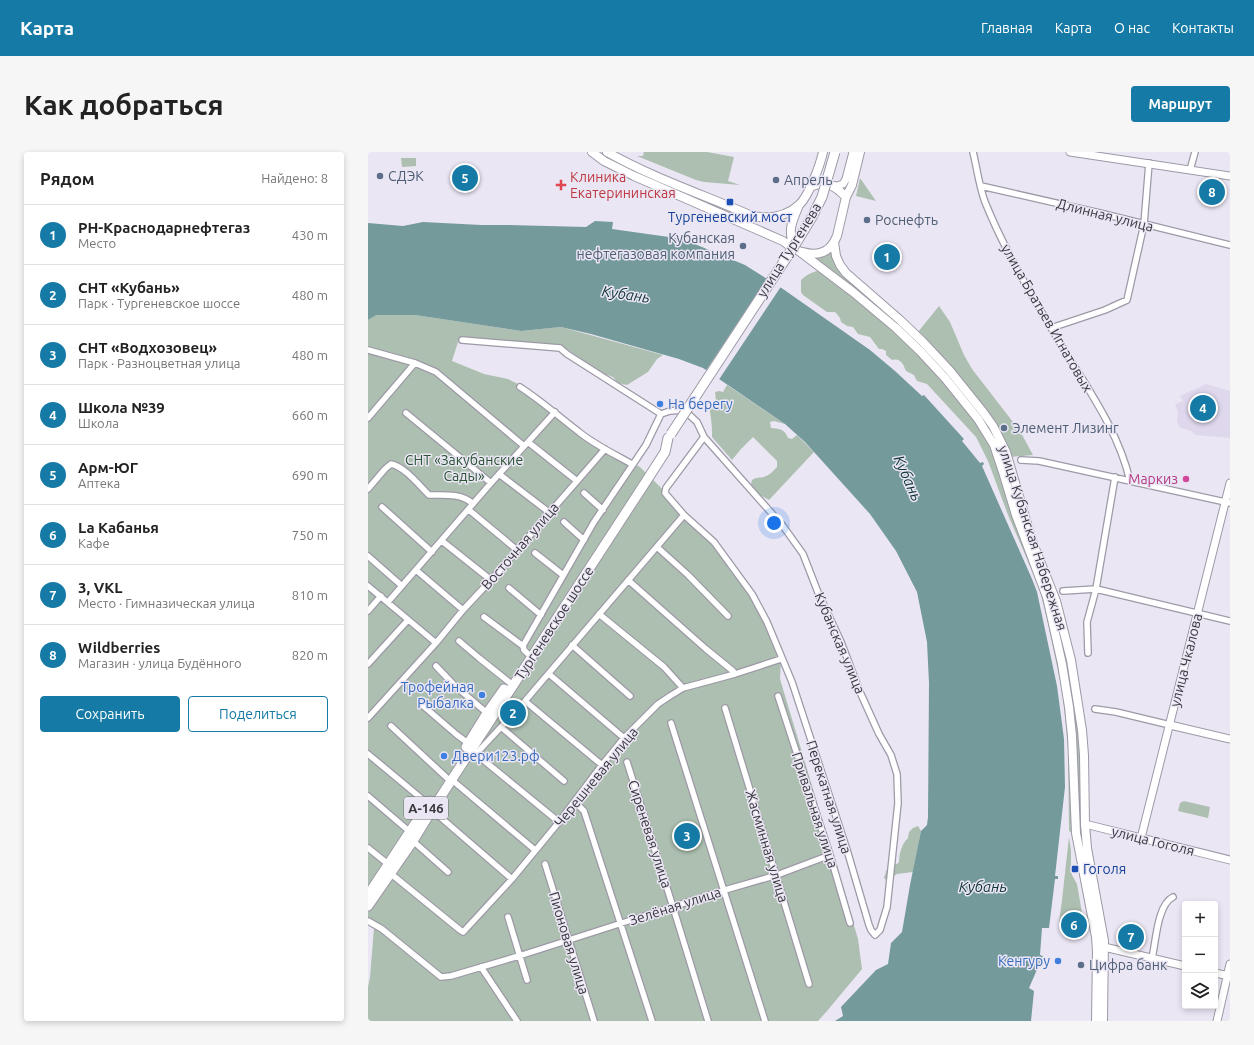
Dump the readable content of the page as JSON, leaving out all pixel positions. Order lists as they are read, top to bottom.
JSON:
{
  "streets": {
    "highway": ["улица Тургенева", "Тургеневское шоссе", "А-146"],
    "main road": ["улица Кубанская Набережная", "улица Гоголя"],
    "street": [
      "Длинная улица",
      "улица Братьев Игнатовых",
      "Восточная улица",
      "Кубанская улица",
      "улица Чкалова",
      "Черешневая улица",
      "Перекатная улица",
      "Привальная улица",
      "Сиреневая улица",
      "Жасминная улица",
      "Зелёная улица",
      "Пионовая улица"
    ]
  },
  "crossings": [
    ["Длинная улица", "улица Братьев Игнатовых"],
    ["улица Тургенева", "Тургеневское шоссе"],
    ["улица Кубанская Набережная", "улица Гоголя"],
    ["Тургеневское шоссе", "Черешневая улица"],
    ["Кубанская улица", "Перекатная улица"],
    ["улица Чкалова", "улица Гоголя"],
    ["Черешневая улица", "Перекатная улица"],
    ["Привальная улица", "Зелёная улица"],
    ["Сиреневая улица", "Зелёная улица"],
    ["Жасминная улица", "Зелёная улица"],
    ["Зелёная улица", "Пионовая улица"]
  ],
  "water": ["Кубань"],
  "parks": ["СНТ «Закубанские Сады»"],
  "places": {
    "other": [
      "СДЭК",
      "Апрель",
      "Роснефть",
      "Кубанская нефтегазовая компания",
      "На берегу",
      "Элемент Лизинг",
      "Маркиз",
      "Трофейная Рыбалка",
      "Двери123.рф",
      "Кенгуру",
      "Цифра банк"
    ],
    "health": ["Клиника Екатерининская"],
    "transit": ["Тургеневский мост", "Гоголя"]
  },
  "page": {
    "header": "Карта",
    "nav": [
      "Главная",
      "Карта",
      "О нас",
      "Контакты"
    ],
    "buttons": [
      "Маршрут",
      ["Сохранить", "Поделиться"]
    ],
    "title": "Как добраться",
    "heading": ["Рядом", "Найдено: 8"],
    "pins": [
      "5",
      "8",
      "1",
      "4",
      "2",
      "3",
      "6",
      "7"
    ],
    "list": [
      {
        "mark": "1",
        "name": "РН-Краснодарнефтегаз",
        "note": "Место",
        "value": "430 m"
      },
      {
        "mark": "2",
        "name": "СНТ «Кубань»",
        "note": "Парк · Тургеневское шоссе",
        "value": "480 m"
      },
      {
        "mark": "3",
        "name": "СНТ «Водхозовец»",
        "note": "Парк · Разноцветная улица",
        "value": "480 m"
      },
      {
        "mark": "4",
        "name": "Школа №39",
        "note": "Школа",
        "value": "660 m"
      },
      {
        "mark": "5",
        "name": "Арм-ЮГ",
        "note": "Аптека",
        "value": "690 m"
      },
      {
        "mark": "6",
        "name": "La Кабанья",
        "note": "Кафе",
        "value": "750 m"
      },
      {
        "mark": "7",
        "name": "3, VKL",
        "note": "Место · Гимназическая улица",
        "value": "810 m"
      },
      {
        "mark": "8",
        "name": "Wildberries",
        "note": "Магазин · улица Будённого",
        "value": "820 m"
      }
    ],
    "map_buttons": ["+", "−"]
  }
}
